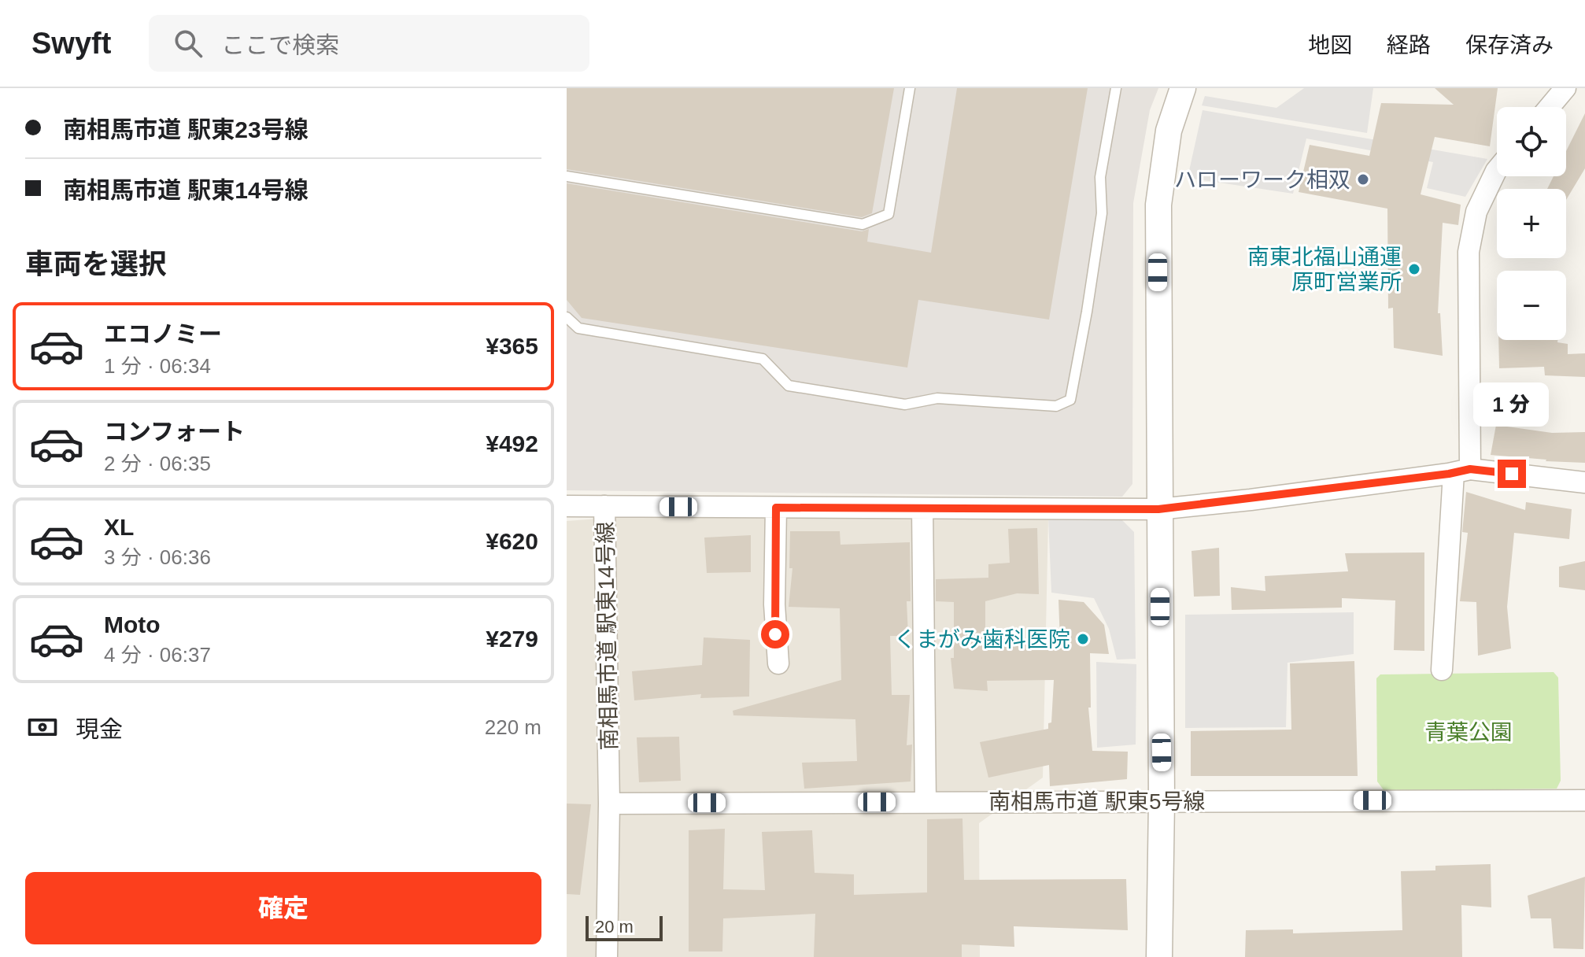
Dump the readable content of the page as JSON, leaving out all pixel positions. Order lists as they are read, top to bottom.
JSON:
{
  "streets": {
    "street": ["南相馬市道 駅東14号線", "南相馬市道 駅東5号線"]
  },
  "crossings": [
    ["南相馬市道 駅東14号線", "南相馬市道 駅東5号線"]
  ],
  "parks": ["青葉公園"],
  "places": ["ハローワーク相双", "南東北福山通運 原町営業所", "くまがみ歯科医院"],
  "scale_bar": "20 m",
  "page": {
    "header": "Swyft",
    "search": "ここで検索",
    "nav": ["地図", "経路", "保存済み"],
    "banner": ["南相馬市道 駅東23号線", "南相馬市道 駅東14号線"],
    "map_buttons": ["+", "−"],
    "heading": "車両を選択",
    "list": [
      {
        "name": "エコノミー",
        "note": "1 分 · 06:34",
        "value": "¥365"
      },
      {
        "name": "コンフォート",
        "note": "2 分 · 06:35",
        "value": "¥492"
      },
      {
        "name": "XL",
        "note": "3 分 · 06:36",
        "value": "¥620"
      },
      {
        "name": "Moto",
        "note": "4 分 · 06:37",
        "value": "¥279"
      }
    ],
    "bubble": "1 分",
    "pay": ["現金", "220 m"],
    "buttons": "確定",
    "scale": "20 m"
  }
}
